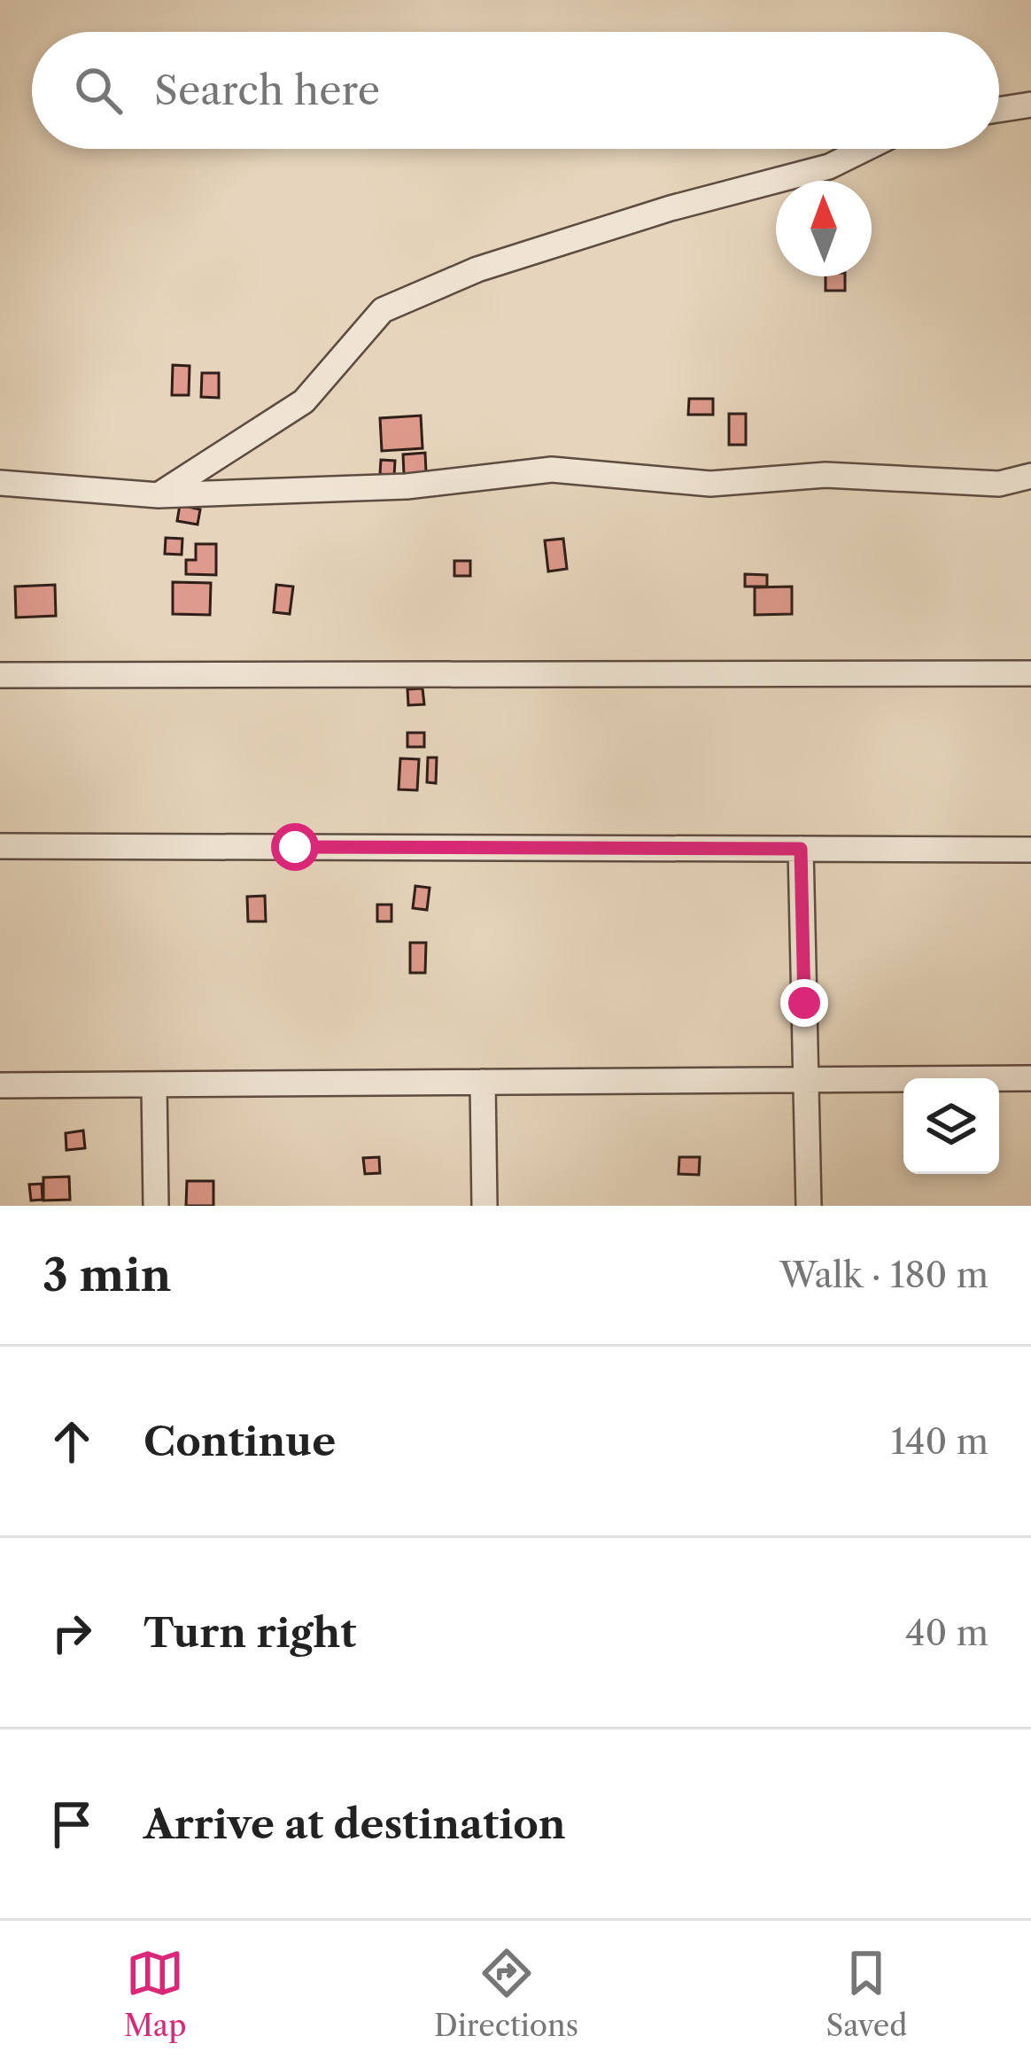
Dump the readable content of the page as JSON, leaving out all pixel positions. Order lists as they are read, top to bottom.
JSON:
{
  "north": "top",
  "page": {
    "search": "Search here",
    "heading": ["3 min", "Walk · 180 m"],
    "list": [
      ["Continue", "140 m"],
      ["Turn right", "40 m"],
      "Arrive at destination"
    ],
    "nav": ["Map", "Directions", "Saved"]
  }
}
